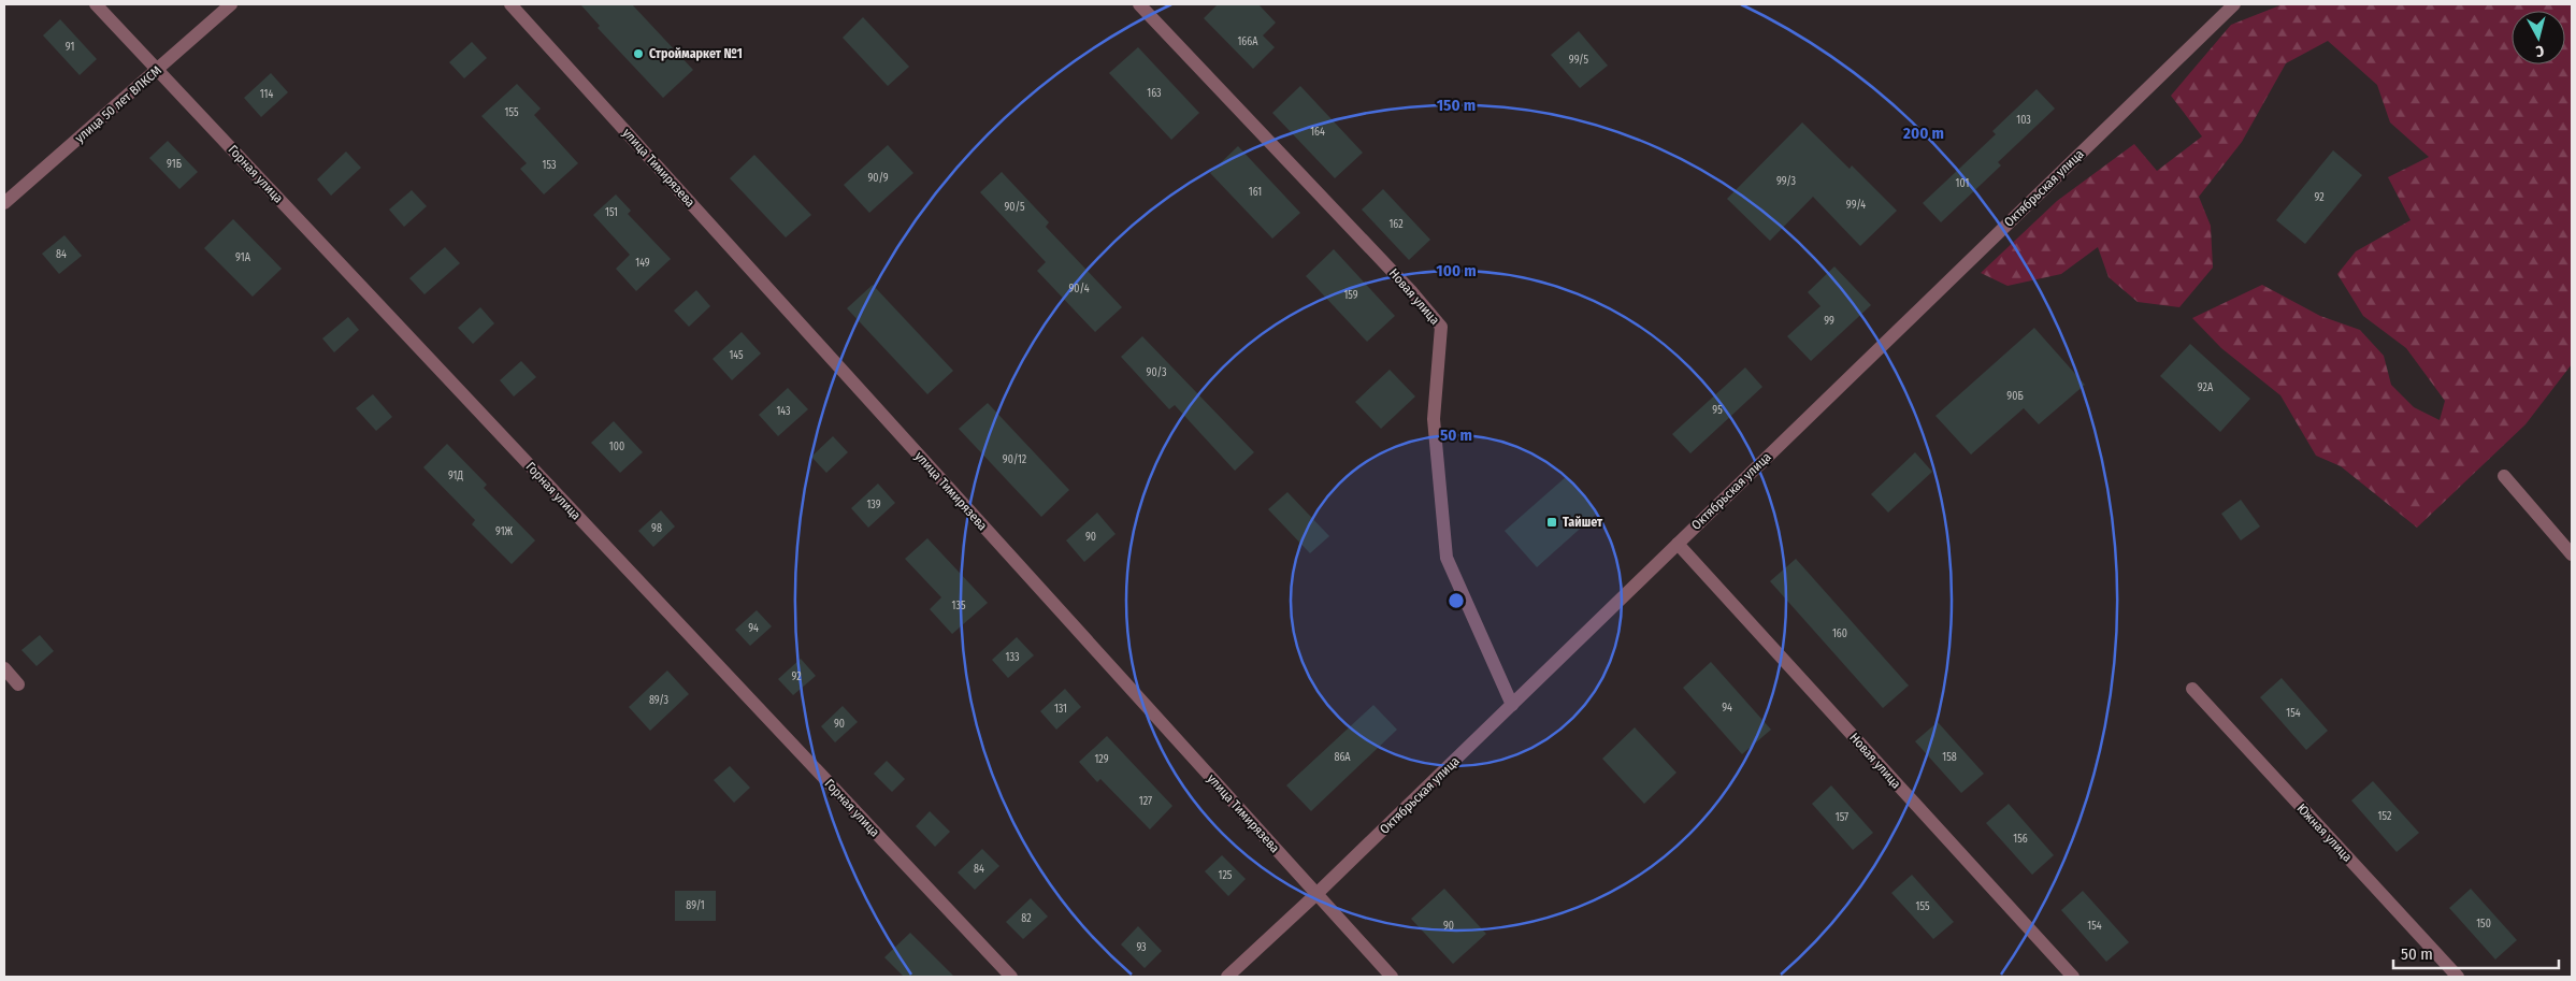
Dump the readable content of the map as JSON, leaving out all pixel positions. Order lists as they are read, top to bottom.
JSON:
{
  "streets": {
    "street": [
      "улица 50 лет ВЛКСМ",
      "улица Тимирязева",
      "Горная улица",
      "Октябрьская улица",
      "Новая улица",
      "Южная улица"
    ]
  },
  "crossings": [
    ["улица 50 лет ВЛКСМ", "Горная улица"],
    ["улица Тимирязева", "Октябрьская улица"],
    ["Октябрьская улица", "Новая улица"]
  ],
  "places": {
    "other": ["Строймаркет №1"],
    "transit": ["Тайшет"]
  },
  "house_numbers": [
    "166А",
    "91",
    "99/5",
    "163",
    "114",
    "155",
    "103",
    "164",
    "91Б",
    "153",
    "90/9",
    "99/3",
    "101",
    "161",
    "92",
    "99/4",
    "90/5",
    "151",
    "162",
    "84",
    "91А",
    "149",
    "90/4",
    "159",
    "99",
    "145",
    "90/3",
    "92А",
    "90Б",
    "95",
    "143",
    "100",
    "90/12",
    "91Д",
    "139",
    "98",
    "91Ж",
    "90",
    "135",
    "94",
    "160",
    "133",
    "92",
    "89/3",
    "94",
    "131",
    "154",
    "90",
    "86А",
    "158",
    "129",
    "127",
    "152",
    "157",
    "156",
    "84",
    "125",
    "89/1",
    "155",
    "82",
    "150",
    "90",
    "154",
    "93"
  ],
  "scale_bar": "50 m",
  "north": "bottom",
  "rings": [
    "150 m",
    "200 m",
    "100 m",
    "50 m"
  ]
}
